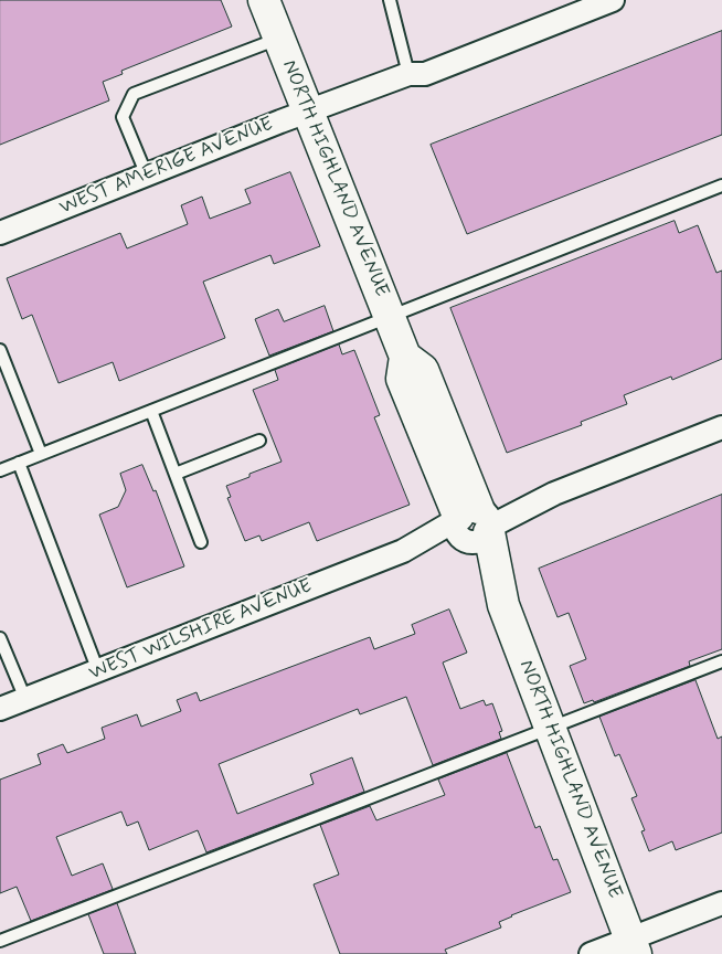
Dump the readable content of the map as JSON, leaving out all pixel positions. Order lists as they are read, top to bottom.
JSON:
{
  "streets": {
    "street": ["WEST AMERIGE AVENUE", "NORTH HIGHLAND AVENUE", "WEST WILSHIRE AVENUE"]
  },
  "crossings": [
    ["WEST AMERIGE AVENUE", "NORTH HIGHLAND AVENUE"],
    ["NORTH HIGHLAND AVENUE", "WEST WILSHIRE AVENUE"]
  ]
}
